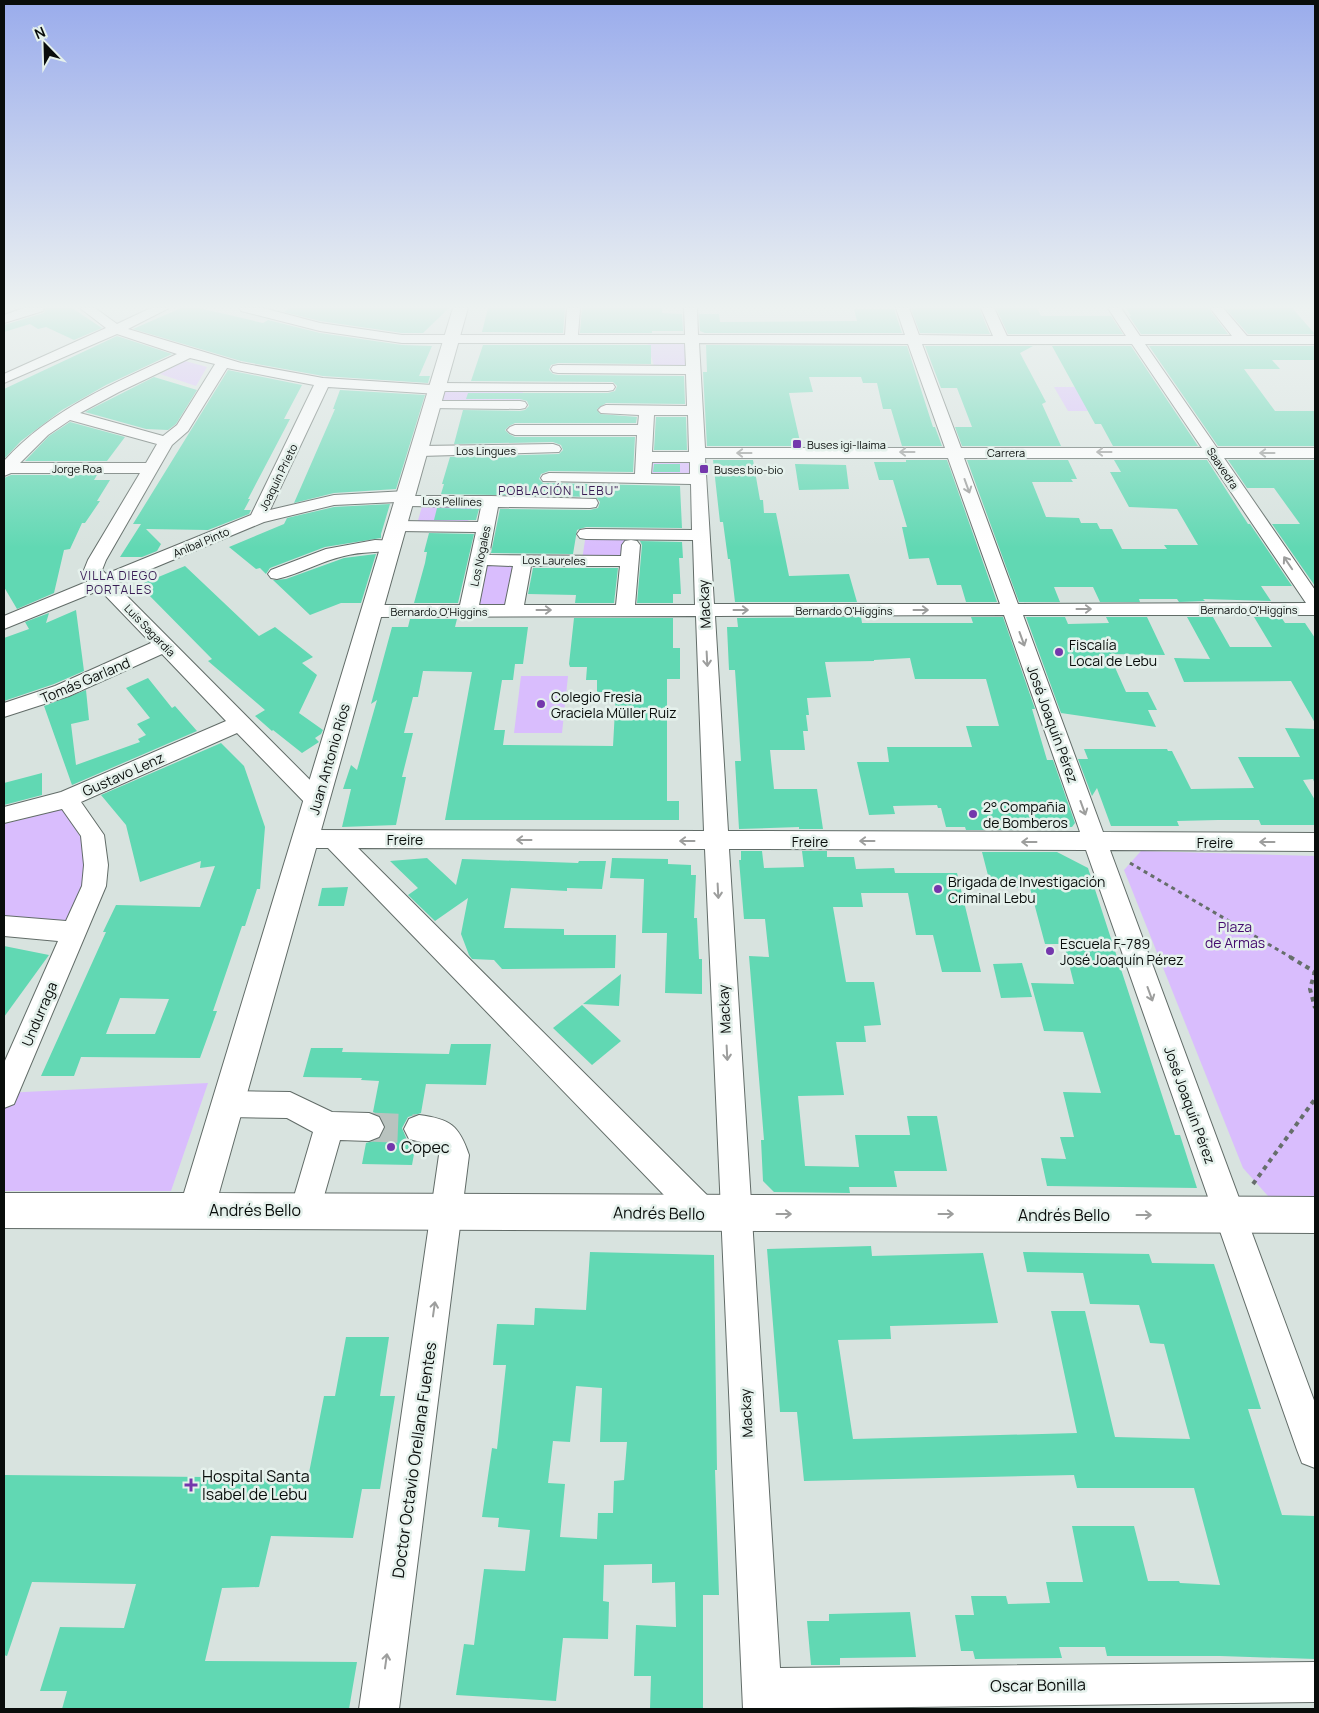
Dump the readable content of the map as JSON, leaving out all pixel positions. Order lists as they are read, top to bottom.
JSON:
{
  "streets": {
    "main road": ["Juan Antonio Ríos", "Andrés Bello"],
    "street": [
      "Los Lingues",
      "Carrera",
      "Jorge Roa",
      "Saavedra",
      "Joaquín Prieto",
      "Los Pellines",
      "Aníbal Pinto",
      "Los Nogales",
      "Los Laureles",
      "Mackay",
      "Bernardo O'Higgins",
      "Luis Sagardía",
      "Tomás Garland",
      "José Joaquín Pérez",
      "Gustavo Lenz",
      "Freire",
      "Undurraga",
      "Doctor Octavio Orellana Fuentes",
      "Oscar Bonilla"
    ]
  },
  "crossings": [
    ["Los Lingues", "Juan Antonio Ríos"],
    ["Carrera", "Saavedra"],
    ["Carrera", "Mackay"],
    ["Carrera", "José Joaquín Pérez"],
    ["Jorge Roa", "Luis Sagardía"],
    ["Joaquín Prieto", "Aníbal Pinto"],
    ["Los Pellines", "Aníbal Pinto"],
    ["Los Pellines", "Los Nogales"],
    ["Los Pellines", "Juan Antonio Ríos"],
    ["Aníbal Pinto", "Luis Sagardía"],
    ["Aníbal Pinto", "Juan Antonio Ríos"],
    ["Los Nogales", "Los Laureles"],
    ["Los Nogales", "Bernardo O'Higgins"],
    ["Los Laureles", "Mackay"],
    ["Mackay", "Bernardo O'Higgins"],
    ["Mackay", "Freire"],
    ["Mackay", "Andrés Bello"],
    ["Mackay", "Oscar Bonilla"],
    ["Bernardo O'Higgins", "José Joaquín Pérez"],
    ["Bernardo O'Higgins", "Juan Antonio Ríos"],
    ["Luis Sagardía", "Tomás Garland"],
    ["Luis Sagardía", "Juan Antonio Ríos"],
    ["Luis Sagardía", "Gustavo Lenz"],
    ["José Joaquín Pérez", "Freire"],
    ["José Joaquín Pérez", "Andrés Bello"],
    ["Juan Antonio Ríos", "Freire"],
    ["Juan Antonio Ríos", "Andrés Bello"],
    ["Gustavo Lenz", "Undurraga"],
    ["Andrés Bello", "Doctor Octavio Orellana Fuentes"]
  ],
  "one_way": [
    "Carrera",
    "Saavedra",
    "Mackay",
    "Bernardo O'Higgins",
    "José Joaquín Pérez",
    "Freire",
    "Andrés Bello",
    "Doctor Octavio Orellana Fuentes"
  ],
  "districts": ["POBLACIÓN \"LEBU\"", "VILLA DIEGO PORTALES"],
  "parks": ["Plaza de Armas"],
  "places": {
    "transit": ["Buses igi-llaima", "Buses bio-bio"],
    "other": [
      "Fiscalía Local de Lebu",
      "Colegio Fresia Graciela Müller Ruiz",
      "2° Compañia de Bomberos",
      "Brigada de Investigación Criminal Lebu",
      "Escuela F-789 José Joaquín Pérez",
      "Copec"
    ],
    "health": ["Hospital Santa Isabel de Lebu"]
  },
  "north": "top left"
}
